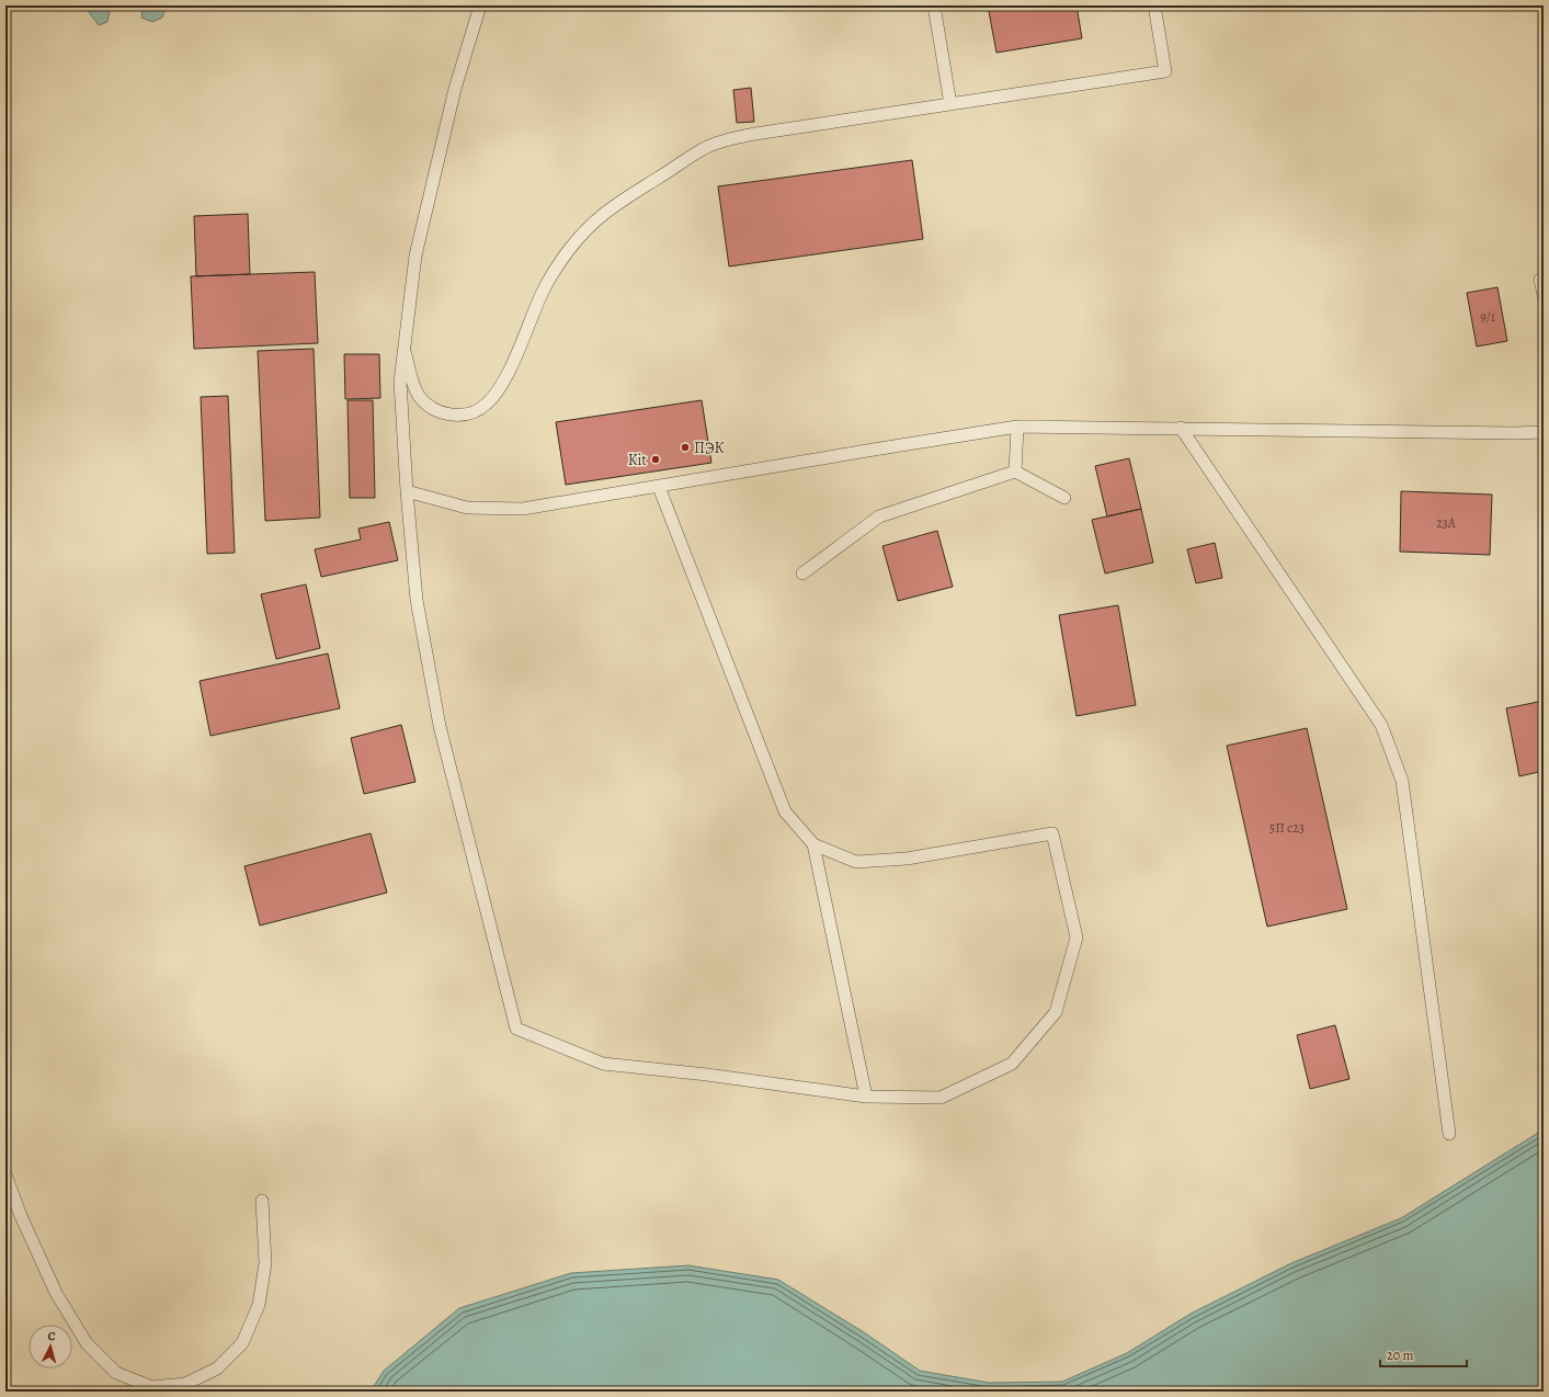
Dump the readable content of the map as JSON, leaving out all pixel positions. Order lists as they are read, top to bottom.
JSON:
{
  "places": ["ПЭК", "Kit"],
  "house_numbers": ["9/1", "23А", "5П с23"],
  "scale_bar": "20 m",
  "north": "top"
}
